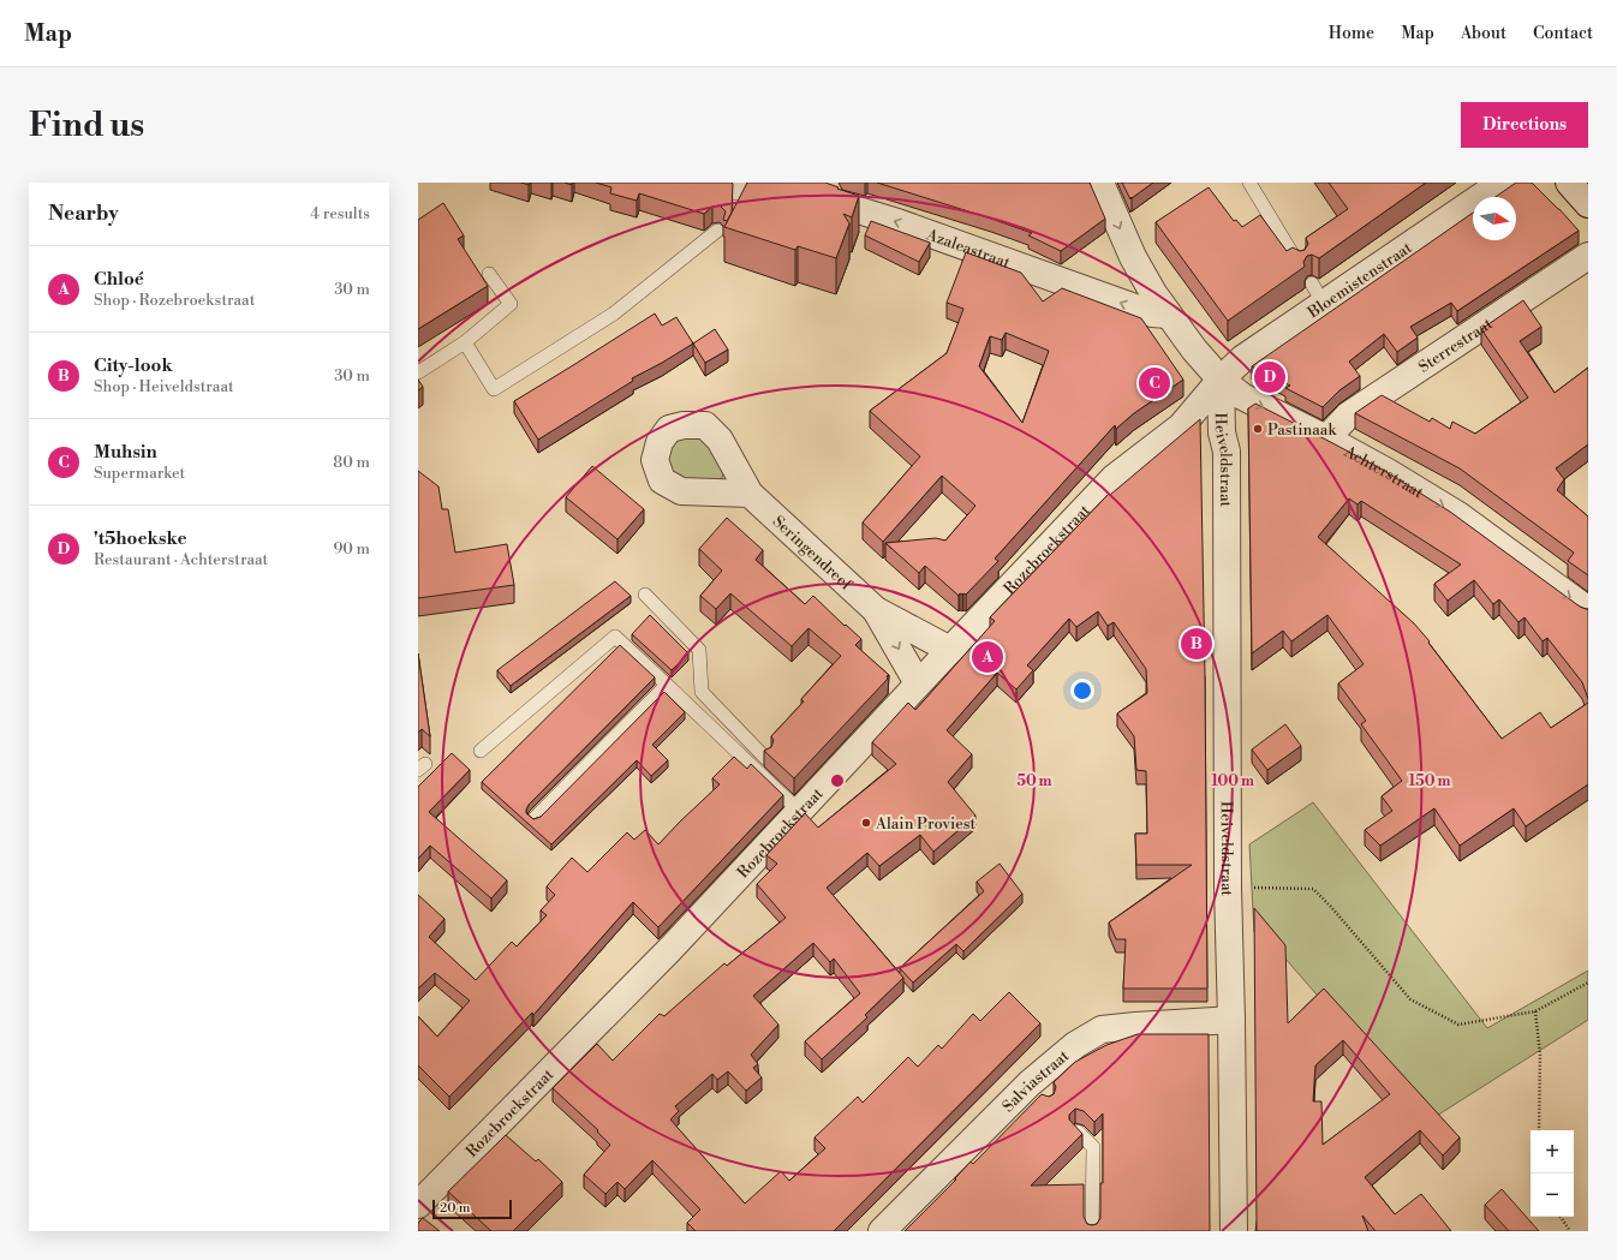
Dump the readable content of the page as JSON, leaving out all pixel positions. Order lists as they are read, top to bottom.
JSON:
{
  "streets": {
    "street": [
      "Azaleastraat",
      "Bloemistenstraat",
      "Sterrestraat",
      "Heiveldstraat",
      "Achterstraat",
      "Rozebroekstraat",
      "Seringendreef",
      "Salviastraat"
    ]
  },
  "crossings": [
    ["Azaleastraat", "Achterstraat"],
    ["Bloemistenstraat", "Heiveldstraat"],
    ["Bloemistenstraat", "Achterstraat"],
    ["Bloemistenstraat", "Rozebroekstraat"],
    ["Sterrestraat", "Achterstraat"],
    ["Heiveldstraat", "Achterstraat"],
    ["Heiveldstraat", "Rozebroekstraat"],
    ["Heiveldstraat", "Salviastraat"],
    ["Achterstraat", "Rozebroekstraat"],
    ["Rozebroekstraat", "Seringendreef"]
  ],
  "one_way": ["Azaleastraat", "Achterstraat"],
  "places": ["Pastinaak", "Alain Proviest"],
  "scale_bar": "20 m",
  "north": "right",
  "page": {
    "header": "Map",
    "nav": [
      "Home",
      "Map",
      "About",
      "Contact"
    ],
    "buttons": "Directions",
    "title": "Find us",
    "heading": ["Nearby", "4 results"],
    "list": [
      {
        "mark": "A",
        "name": "Chloé",
        "note": "Shop · Rozebroekstraat",
        "value": "30 m"
      },
      {
        "mark": "B",
        "name": "City-look",
        "note": "Shop · Heiveldstraat",
        "value": "30 m"
      },
      {
        "mark": "C",
        "name": "Muhsin",
        "note": "Supermarket",
        "value": "80 m"
      },
      {
        "mark": "D",
        "name": "'t5hoekske",
        "note": "Restaurant · Achterstraat",
        "value": "90 m"
      }
    ],
    "pins": [
      "D",
      "C",
      "B",
      "A"
    ],
    "map_buttons": ["+", "−"],
    "scale": "20 m"
  },
  "rings": ["50 m", "100 m", "150 m"]
}
